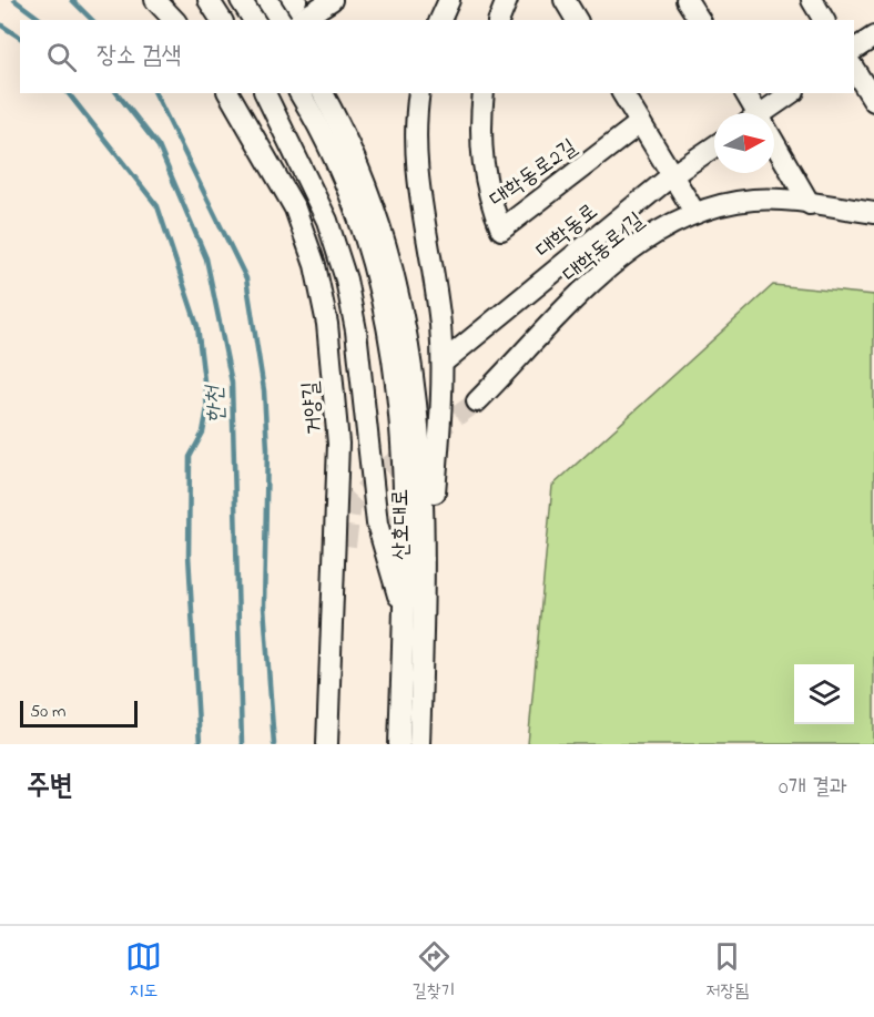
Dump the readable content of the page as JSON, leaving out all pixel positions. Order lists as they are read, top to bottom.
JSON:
{
  "streets": {
    "street": [
      "대학동로2길",
      "대학동로",
      "대학동로1길",
      "거양길",
      "산호대로"
    ]
  },
  "water": ["한천"],
  "scale_bar": "50 m",
  "north": "right",
  "page": {
    "search": "장소 검색",
    "scale": "50 m",
    "heading": ["주변", "0개 결과"],
    "nav": ["지도", "길찾기", "저장됨"]
  }
}
